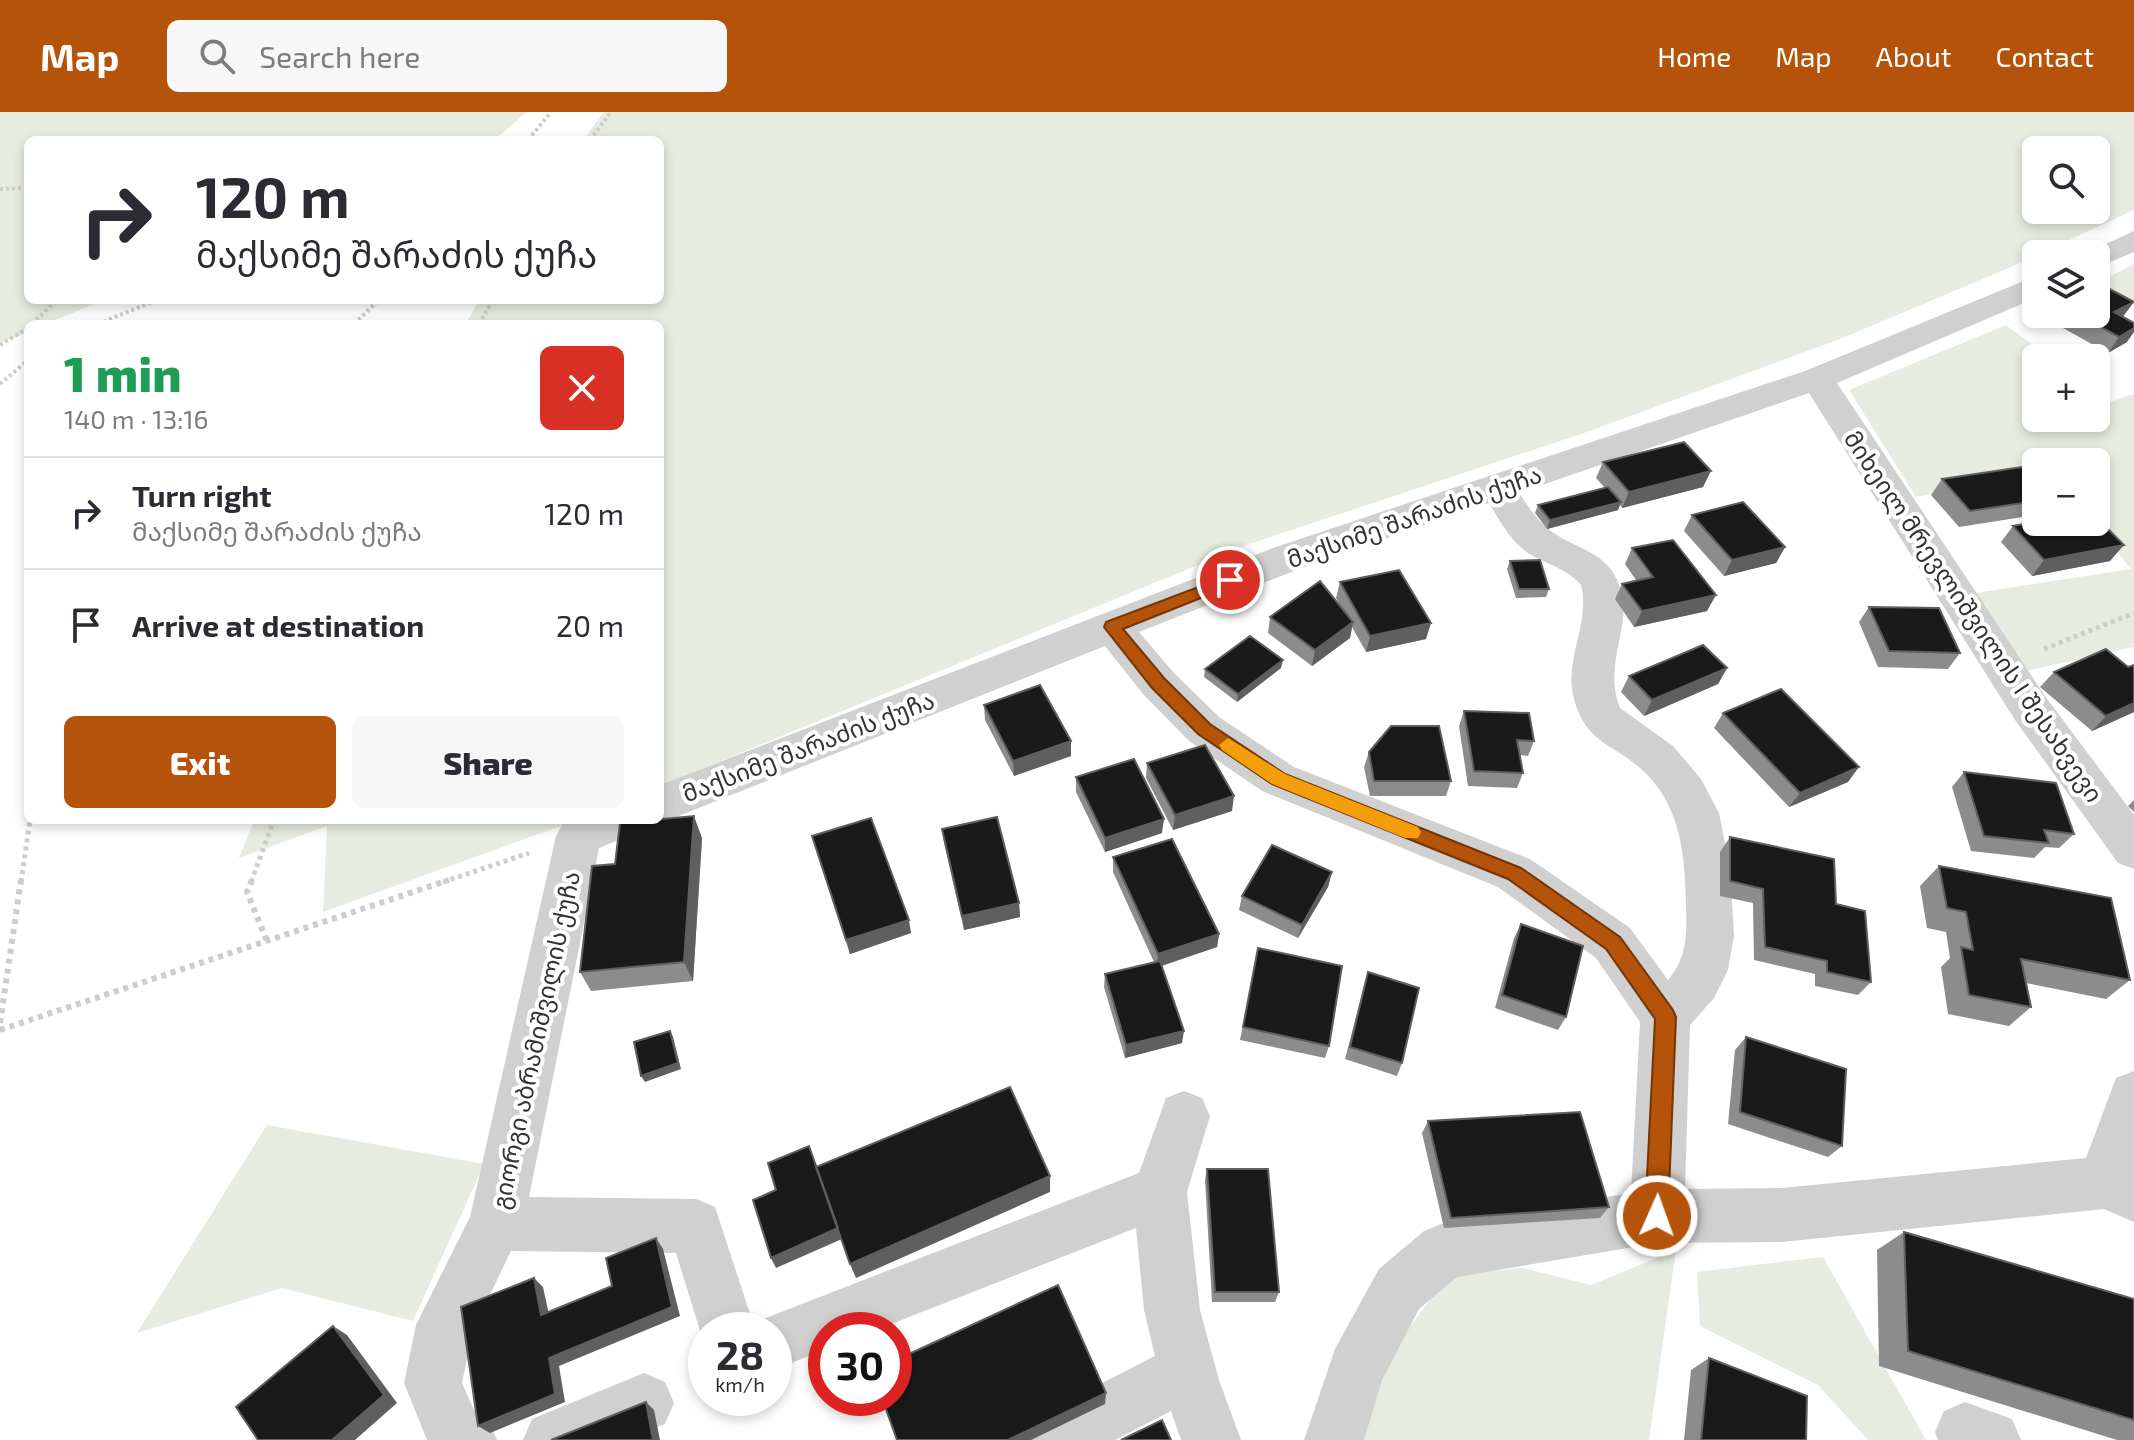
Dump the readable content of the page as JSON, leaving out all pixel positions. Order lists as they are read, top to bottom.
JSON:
{
  "streets": {
    "street": ["მაქსიმე შარაძის ქუჩა", "მიხეილ მრევლიშვილის I შესახვევი", "გიორგი აბრამიშვილის ქუჩა"]
  },
  "crossings": [
    ["მაქსიმე შარაძის ქუჩა", "მიხეილ მრევლიშვილის I შესახვევი"]
  ],
  "page": {
    "header": "Map",
    "search": "Search here",
    "nav": [
      "Home",
      "Map",
      "About",
      "Contact"
    ],
    "map_buttons": ["+", "−"],
    "turn": ["120 m", "მაქსიმე შარაძის ქუჩა"],
    "heading": ["1 min", "140 m · 13:16"],
    "list": [
      {
        "name": "Turn right",
        "note": "მაქსიმე შარაძის ქუჩა",
        "value": "120 m"
      },
      {
        "name": "Arrive at destination",
        "value": "20 m"
      }
    ],
    "buttons": ["Exit", "Share"],
    "speed": "28 km/h",
    "limit": "30"
  }
}
